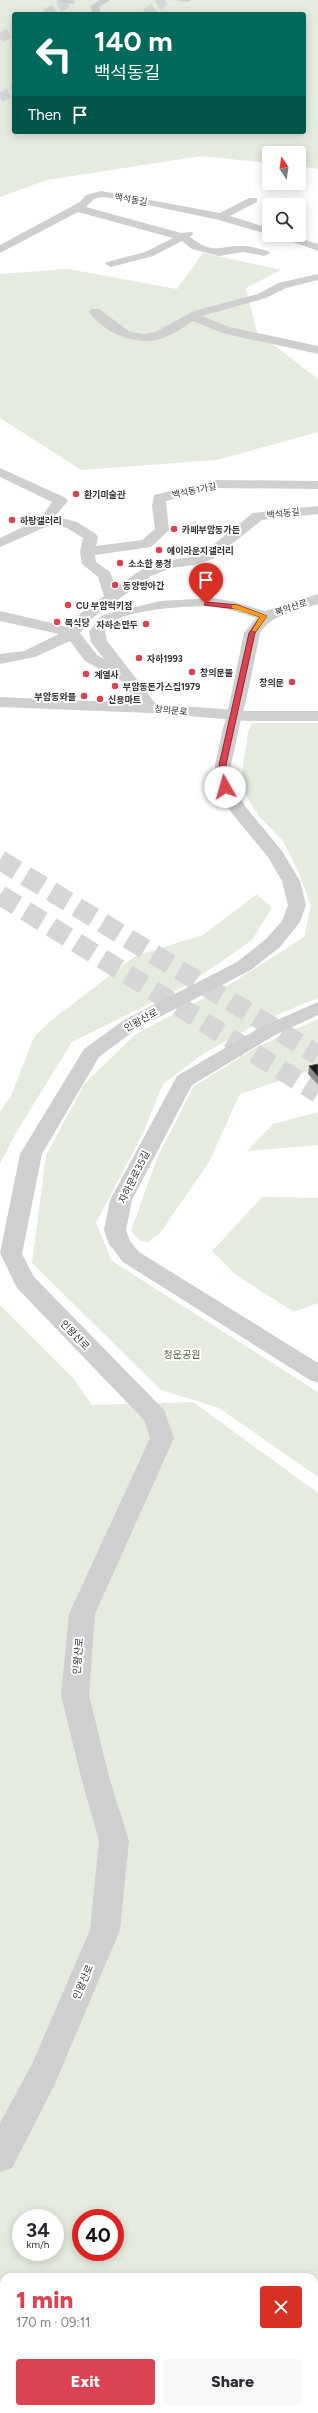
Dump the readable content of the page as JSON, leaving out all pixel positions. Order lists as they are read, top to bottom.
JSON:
{
  "streets": {
    "street": [
      "백석동길",
      "백석동1가길",
      "북악산로",
      "창의문로",
      "인왕산로",
      "자하문로35길"
    ]
  },
  "crossings": [
    ["북악산로", "인왕산로"]
  ],
  "parks": ["청운공원"],
  "places": [
    "환기미술관",
    "하랑갤러리",
    "카페부암동가든",
    "에이라운지갤러리",
    "소소한 풍경",
    "동양방아간",
    "CU 부암럭키점",
    "목식당",
    "자하손만두",
    "자하1993",
    "창의문뜰",
    "계열사",
    "창의문",
    "부암동돈가스집1979",
    "부암동와플",
    "신용마트"
  ],
  "north": "top",
  "page": {
    "turn": ["140 m", "백석동길"],
    "then": "Then",
    "speed": "34 km/h",
    "limit": "40",
    "heading": ["1 min", "170 m · 09:11"],
    "buttons": ["Exit", "Share"]
  }
}
